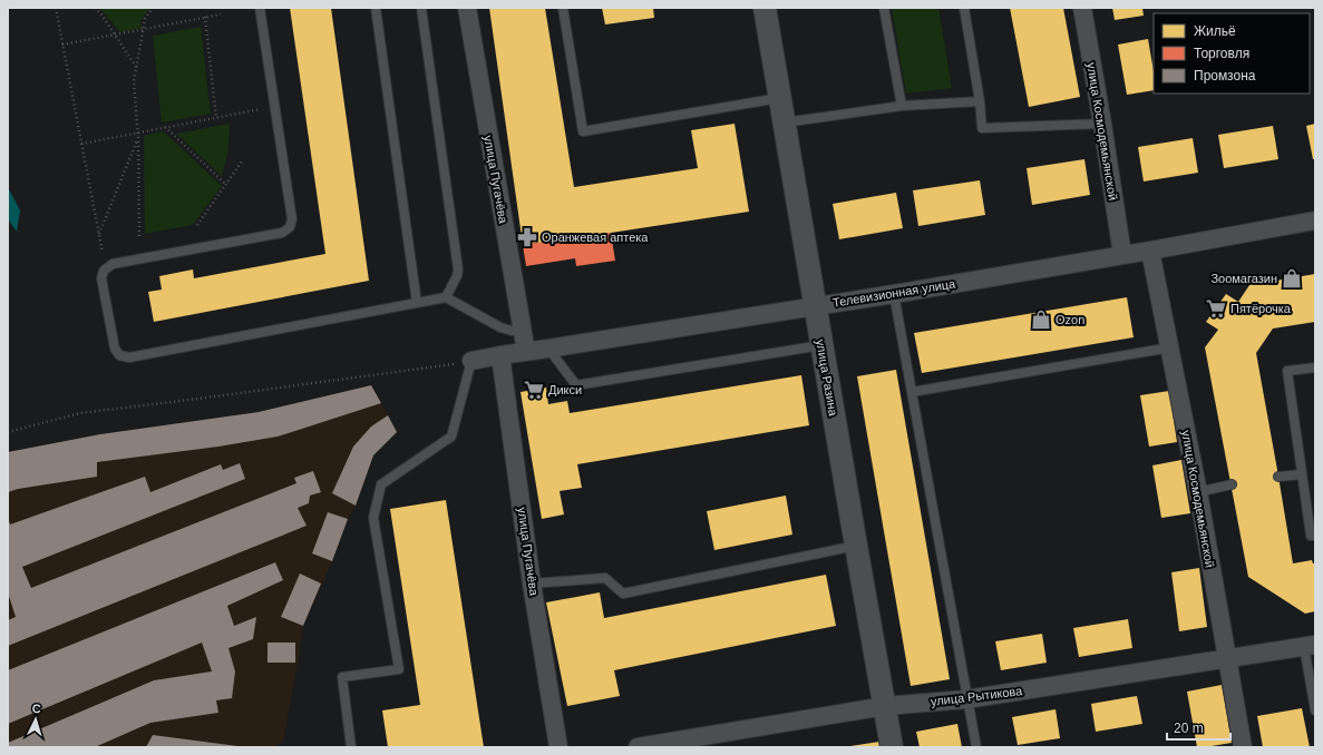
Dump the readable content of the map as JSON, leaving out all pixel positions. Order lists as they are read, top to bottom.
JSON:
{
  "streets": {
    "street": [
      "улица Космодемьянской",
      "улица Пугачёва",
      "Телевизионная улица",
      "улица Разина",
      "улица Рытикова"
    ]
  },
  "crossings": [
    ["улица Космодемьянской", "Телевизионная улица"],
    ["улица Космодемьянской", "улица Рытикова"],
    ["улица Пугачёва", "Телевизионная улица"],
    ["Телевизионная улица", "улица Разина"],
    ["улица Разина", "улица Рытикова"]
  ],
  "places": {
    "pharmacy": ["Оранжевая аптека"],
    "shop": ["Зоомагазин", "Ozon"],
    "supermarket": ["Пятёрочка", "Дикси"]
  },
  "legend": ["Жильё", "Торговля", "Промзона"],
  "scale_bar": "20 m",
  "north": "top"
}
